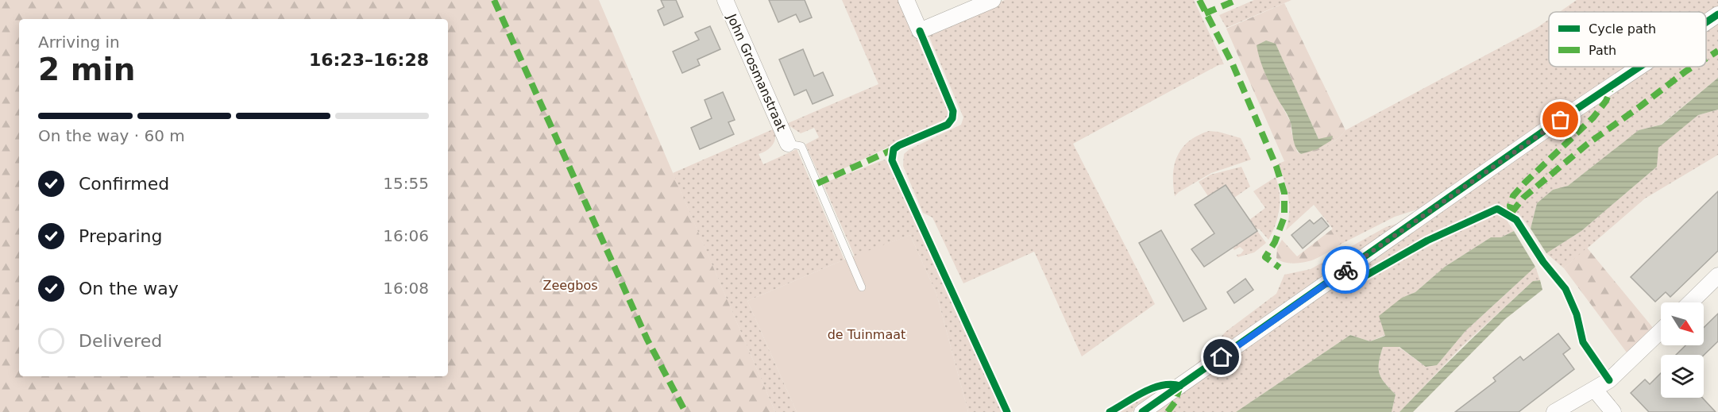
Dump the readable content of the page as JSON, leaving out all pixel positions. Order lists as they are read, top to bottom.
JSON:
{
  "streets": {
    "street": ["John Grosmanstraat"]
  },
  "parks": ["Zeegbos", "de Tuinmaat"],
  "legend": ["Cycle path", "Path"],
  "north": "bottom right",
  "page": {
    "heading": ["2 min", "Arriving in", "16:23–16:28"],
    "bar": "On the way · 60 m",
    "list": [
      ["Confirmed", "15:55"],
      ["Preparing", "16:06"],
      ["On the way", "16:08"],
      "Delivered"
    ]
  }
}
